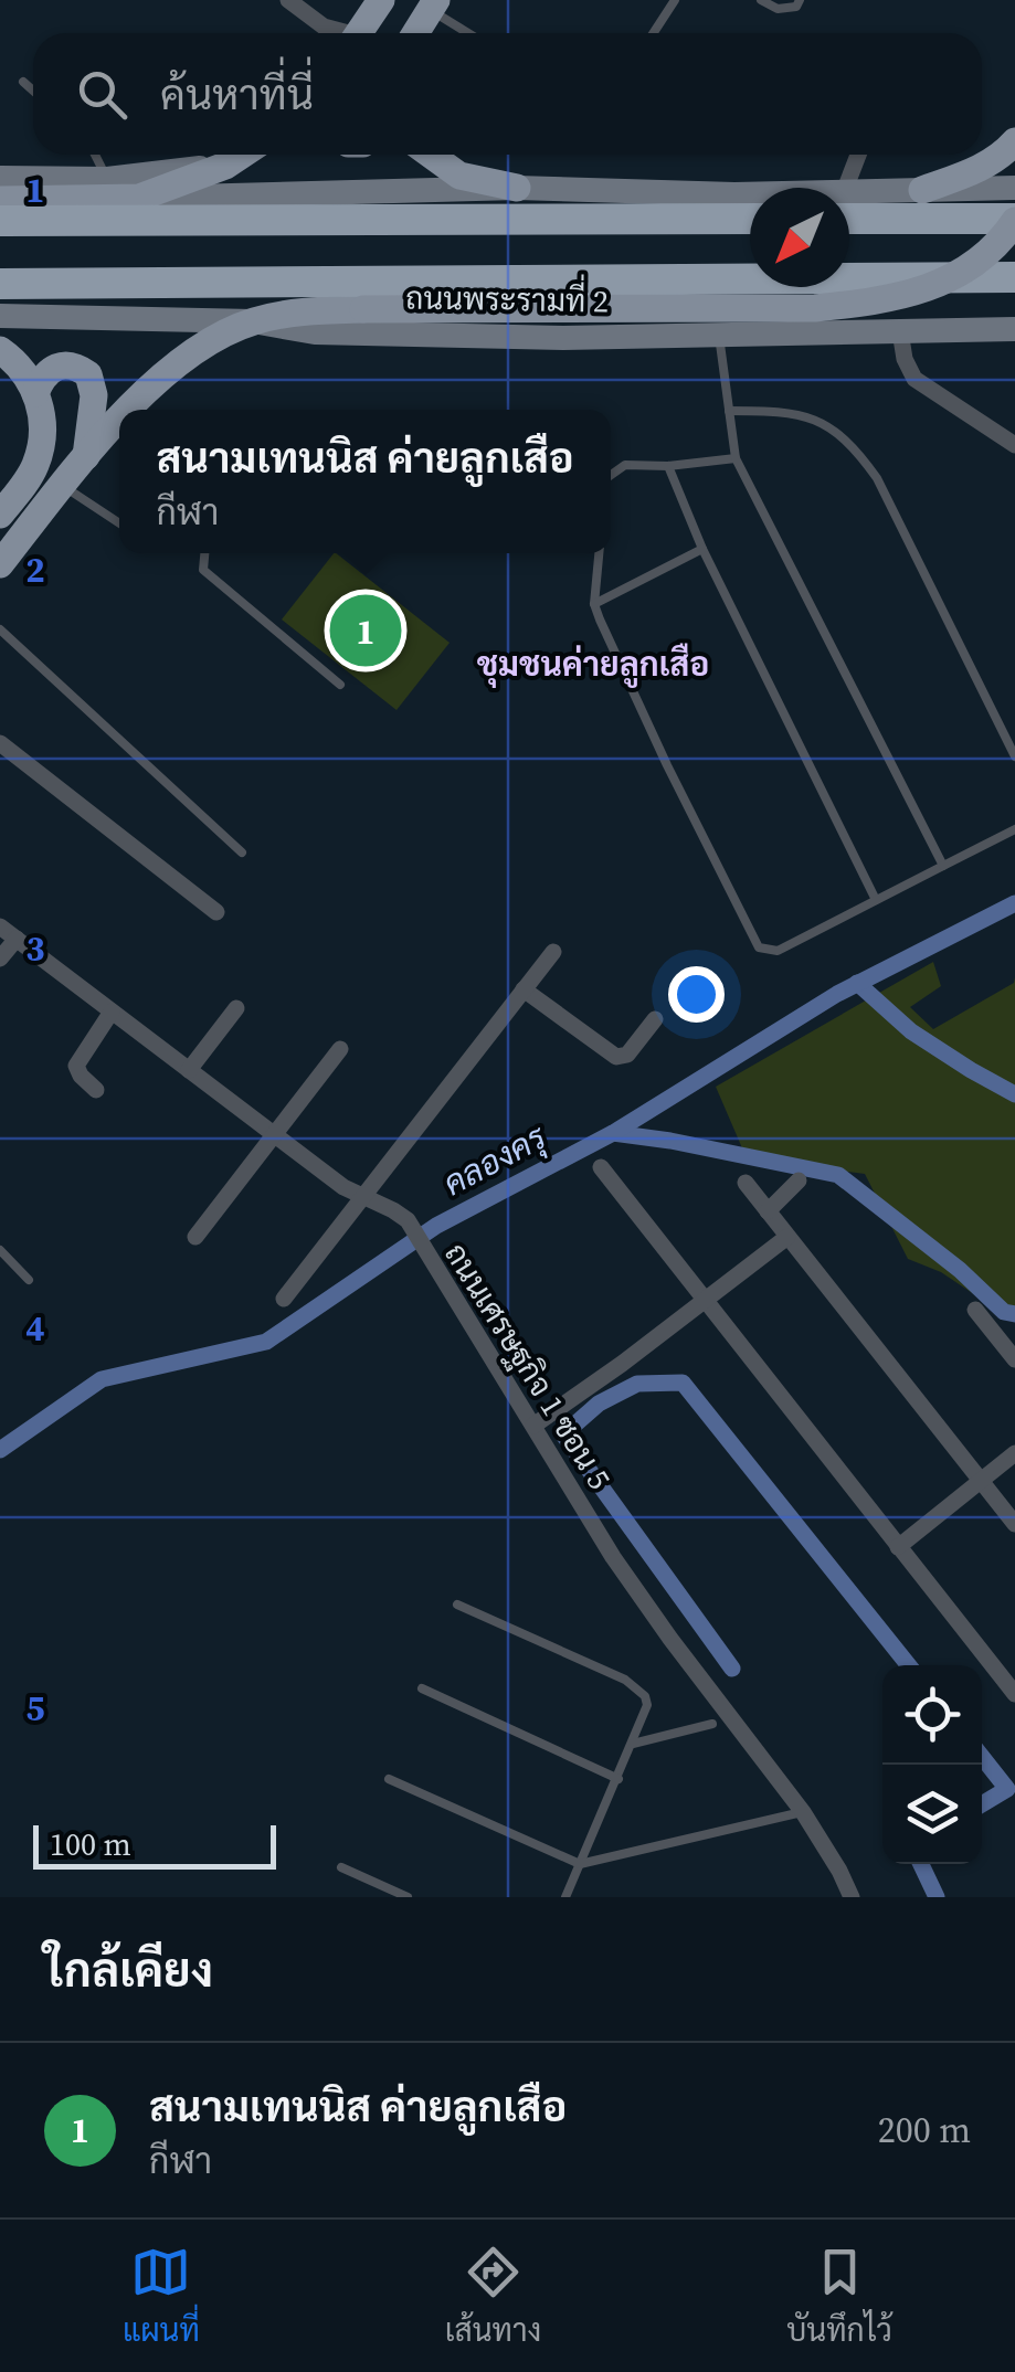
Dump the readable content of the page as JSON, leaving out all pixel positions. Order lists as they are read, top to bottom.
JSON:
{
  "streets": {
    "highway": ["ถนนพระรามที่ 2"],
    "street": ["ถนนเศรษฐกิจ 1 ซอน 5"]
  },
  "districts": ["ชุมชนค่ายลูกเสือ"],
  "water": ["คลองครุ"],
  "scale_bar": "100 m",
  "north": "bottom left",
  "page": {
    "search": "ค้นหาที่นี่",
    "popup": ["สนามเทนนิส ค่ายลูกเสือ", "กีฬา"],
    "pins": "1",
    "scale": "100 m",
    "heading": "ใกล้เคียง",
    "list": [
      {
        "mark": "1",
        "name": "สนามเทนนิส ค่ายลูกเสือ",
        "note": "กีฬา",
        "value": "200 m"
      }
    ],
    "nav": ["แผนที่", "เส้นทาง", "บันทึกไว้"]
  },
  "grid": {
    "rows": [
      "1",
      "2",
      "3",
      "4",
      "5"
    ]
  }
}
